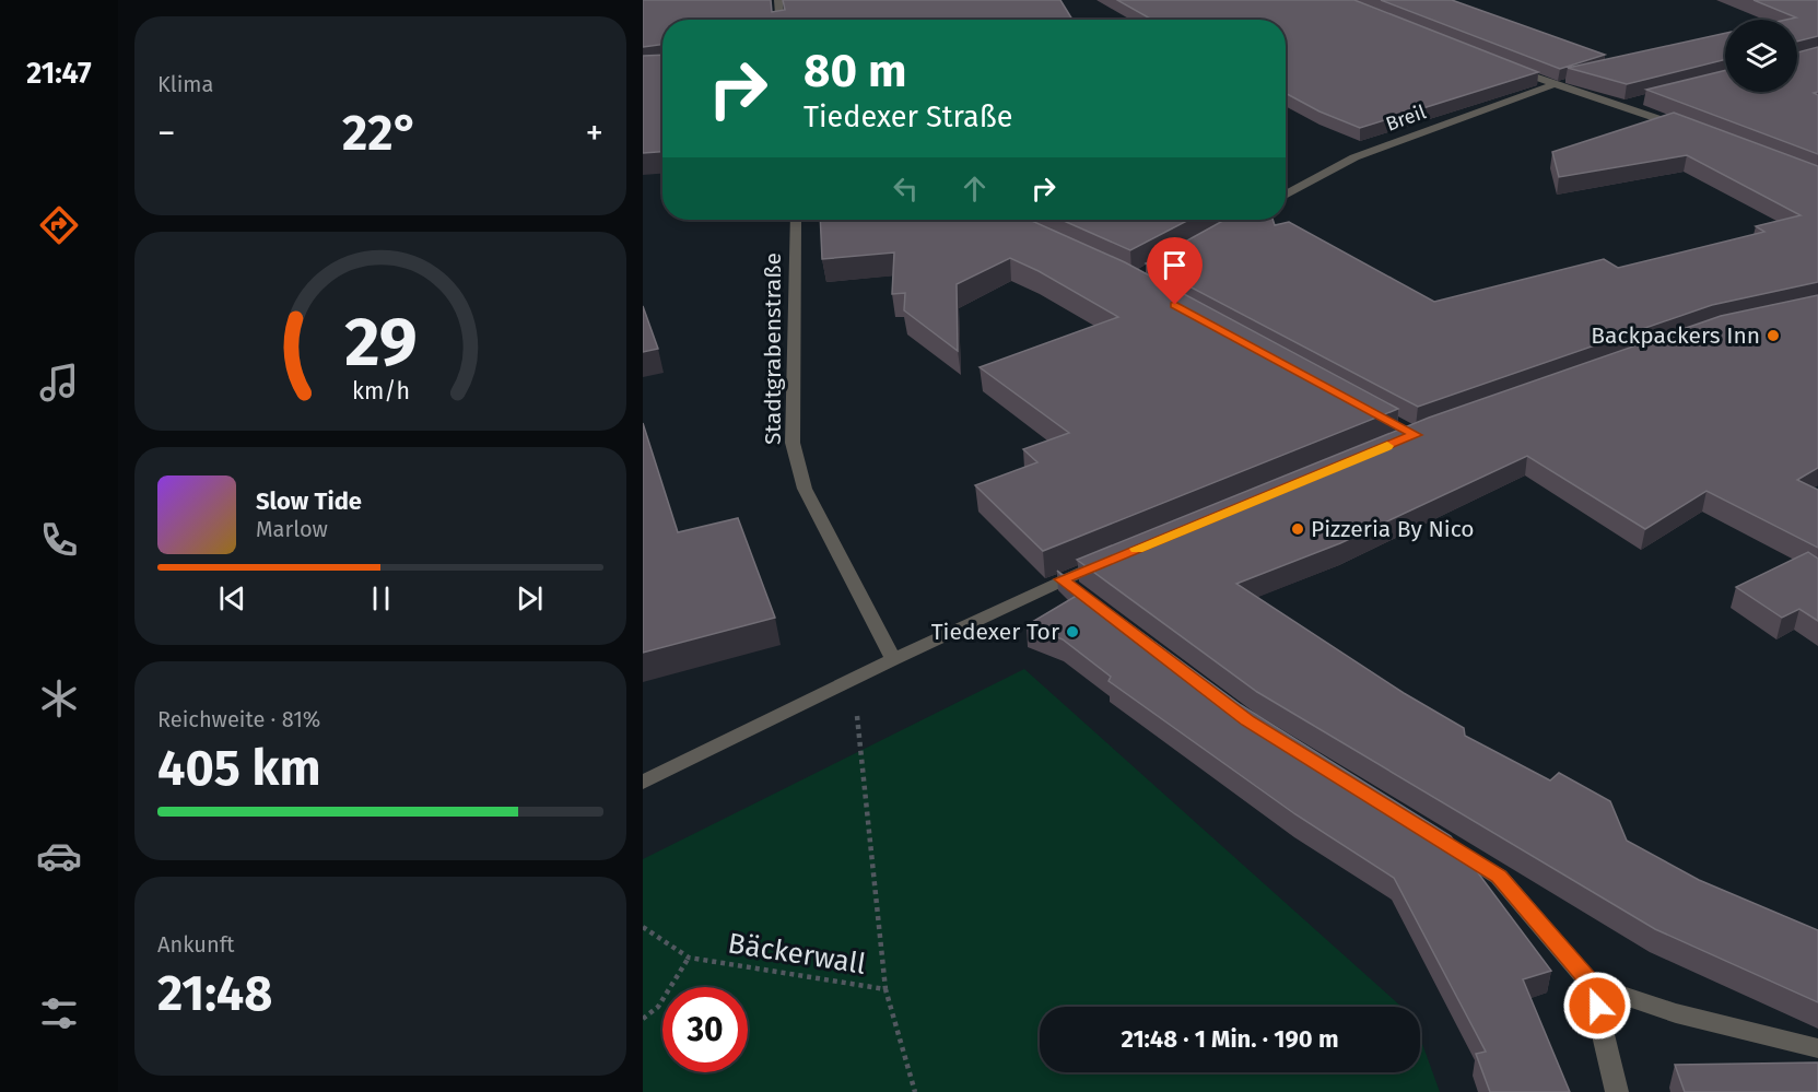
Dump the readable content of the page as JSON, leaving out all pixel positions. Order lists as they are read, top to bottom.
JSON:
{
  "streets": {
    "street": ["Breil", "Stadtgrabenstraße"],
    "path": ["Bäckerwall"]
  },
  "places": ["Backpackers Inn", "Pizzeria By Nico", "Tiedexer Tor"],
  "page": {
    "tabs": "21:47",
    "tile": [
      "Klima",
      ["Reichweite · 81%", "405 km"],
      ["Ankunft", "21:48"]
    ],
    "turn": ["80 m", "Tiedexer Straße"],
    "heat": ["−", "22°", "+"],
    "song": ["Slow Tide", "Marlow"],
    "limit": "30",
    "trip": "21:48 · 1 Min. · 190 m",
    "gauge": ["29", "km/h"]
  }
}
